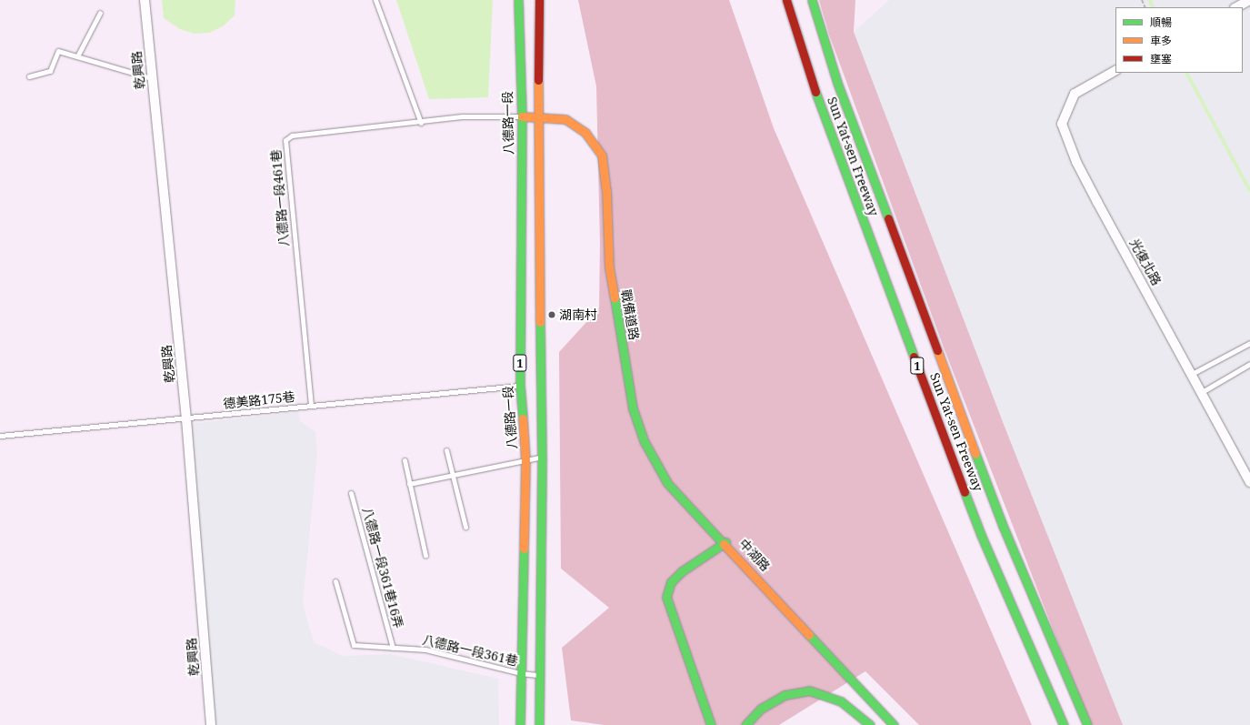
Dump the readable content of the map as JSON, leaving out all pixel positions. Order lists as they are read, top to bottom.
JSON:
{
  "streets": {
    "main road": [
      "八德路一段",
      "Sun Yat-sen Freeway",
      "戰備道路",
      "1",
      "中湖路"
    ],
    "street": ["乾興路", "光復北路"],
    "lane": [
      "八德路一段461巷",
      "德美路175巷",
      "八德路一段361巷16弄",
      "八德路一段361巷"
    ]
  },
  "crossings": [
    ["乾興路", "德美路175巷"],
    ["八德路一段", "八德路一段461巷"],
    ["八德路一段", "戰備道路"],
    ["八德路一段", "德美路175巷"],
    ["八德路一段", "八德路一段361巷"],
    ["八德路一段461巷", "戰備道路"],
    ["八德路一段461巷", "德美路175巷"],
    ["戰備道路", "1"],
    ["戰備道路", "中湖路"],
    ["1", "八德路一段361巷"],
    ["八德路一段361巷16弄", "八德路一段361巷"]
  ],
  "places": ["湖南村"],
  "legend": ["順暢", "車多", "壅塞"]
}
